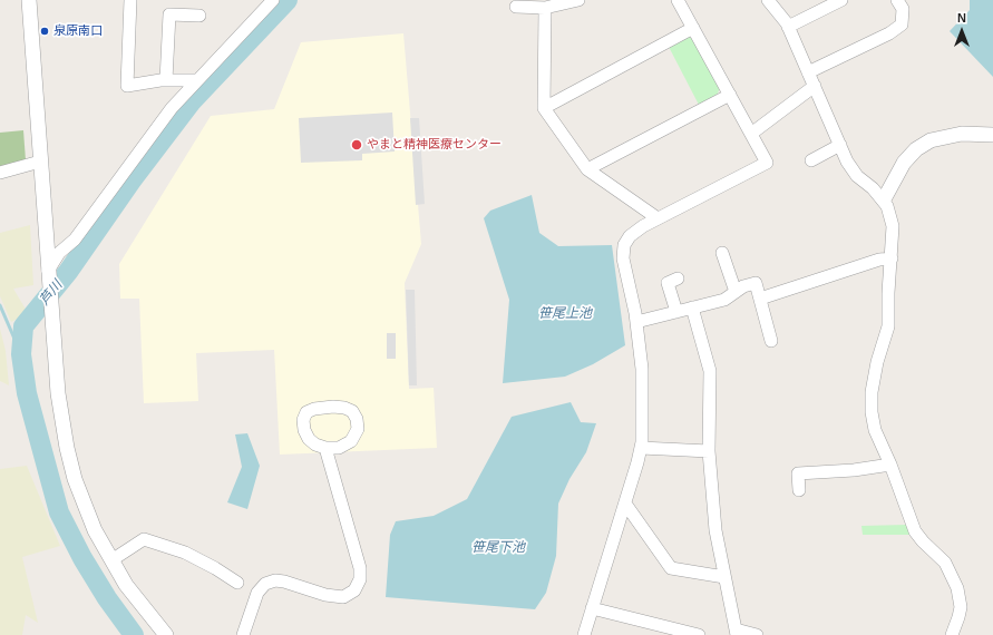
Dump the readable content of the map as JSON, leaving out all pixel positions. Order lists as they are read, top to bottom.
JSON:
{
  "water": ["芦川", "笹尾上池", "笹尾下池"],
  "places": ["泉原南口", "やまと精神医療センター"],
  "north": "top"
}
